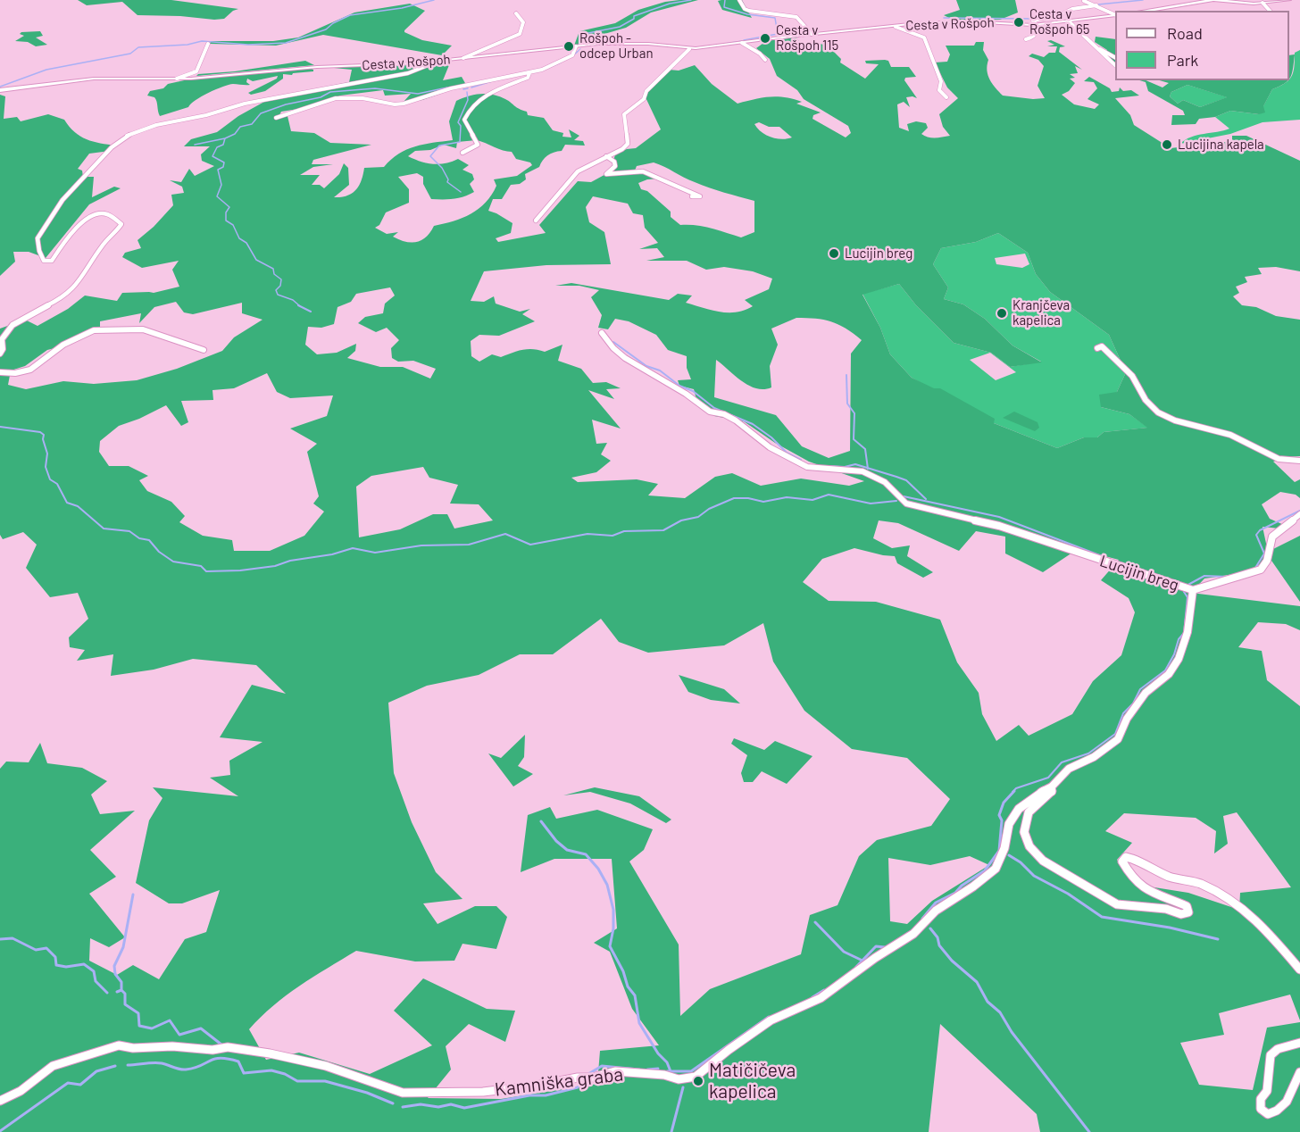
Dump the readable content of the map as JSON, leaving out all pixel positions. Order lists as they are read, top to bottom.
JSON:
{
  "streets": {
    "street": ["Cesta v Rošpoh", "Lucijin breg", "Kamniška graba"]
  },
  "crossings": [
    ["Lucijin breg", "Kamniška graba"]
  ],
  "places": [
    "Cesta v Rošpoh 65",
    "Cesta v Rošpoh 115",
    "Rošpoh - odcep Urban",
    "Lucijina kapela",
    "Lucijin breg",
    "Kranjčeva kapelica",
    "Matičičeva kapelica"
  ],
  "legend": ["Road", "Park"]
}
